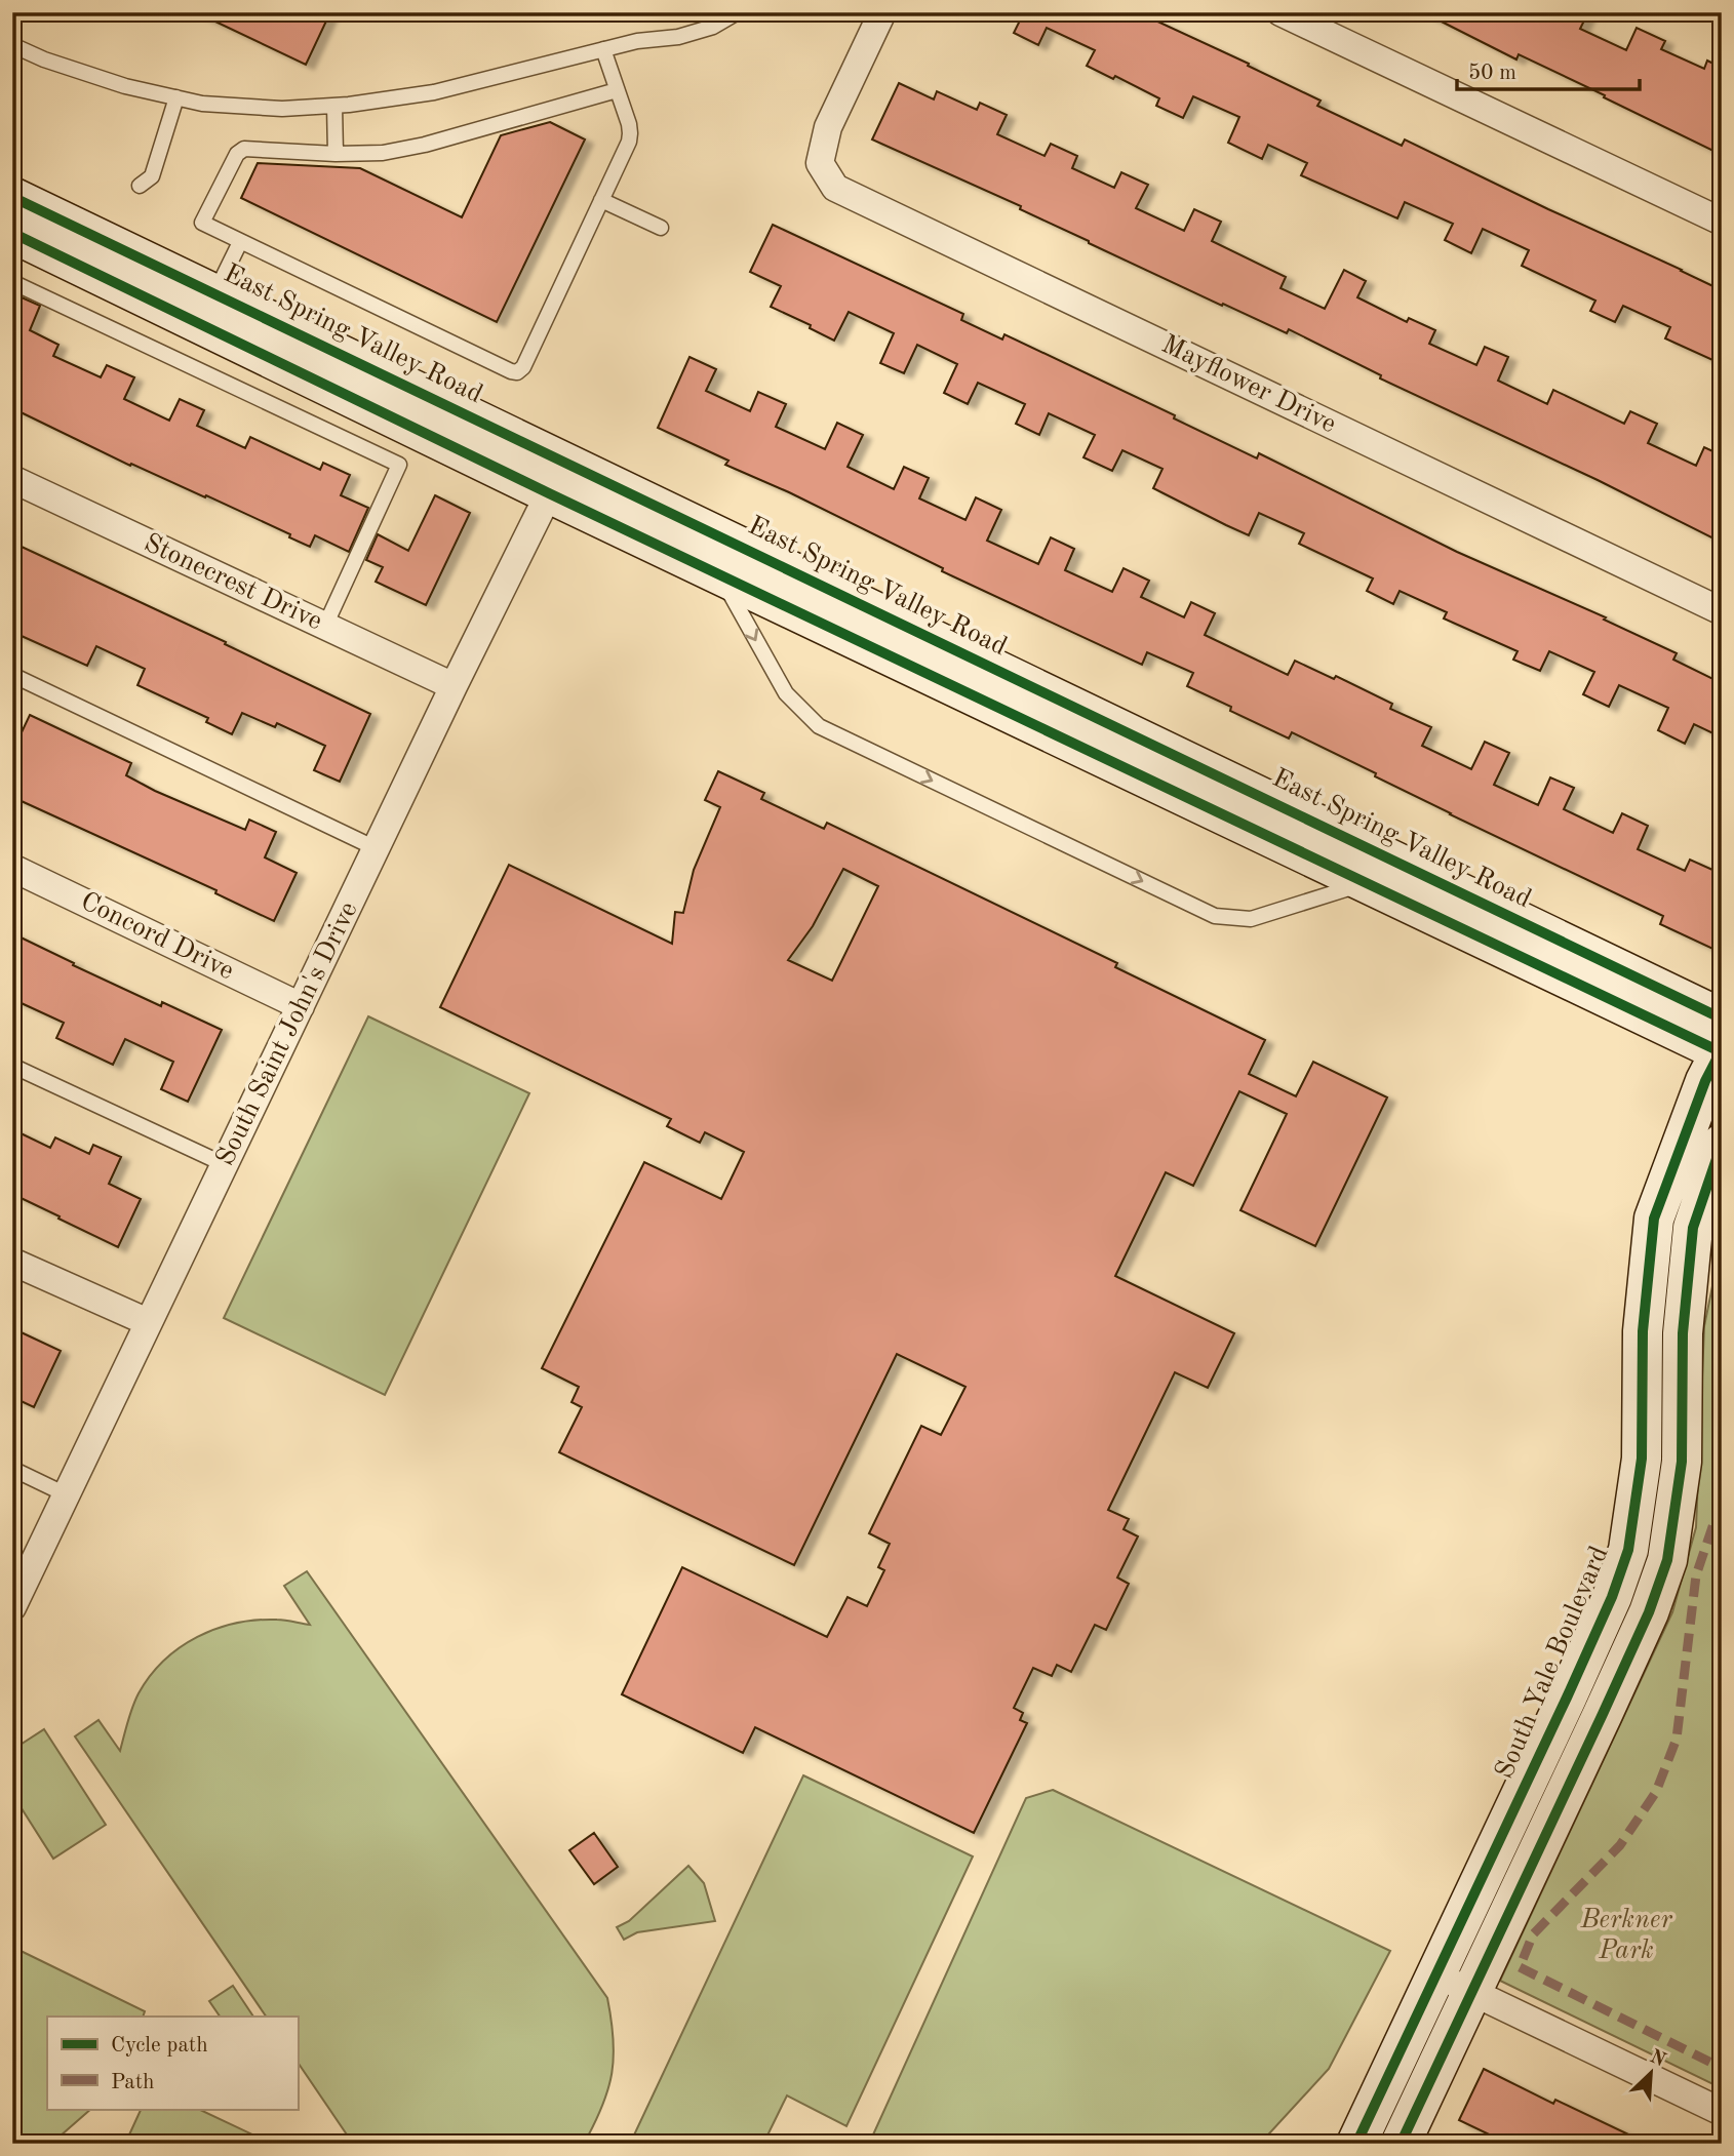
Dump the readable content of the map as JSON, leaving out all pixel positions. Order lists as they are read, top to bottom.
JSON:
{
  "streets": {
    "street": [
      "East Spring Valley Road",
      "Mayflower Drive",
      "Stonecrest Drive",
      "Concord Drive",
      "South Saint John's Drive",
      "South Yale Boulevard"
    ]
  },
  "crossings": [
    ["East Spring Valley Road", "South Saint John's Drive"],
    ["East Spring Valley Road", "South Yale Boulevard"],
    ["Stonecrest Drive", "South Saint John's Drive"],
    ["Concord Drive", "South Saint John's Drive"]
  ],
  "parks": ["Berkner Park"],
  "legend": ["Cycle path", "Path"],
  "scale_bar": "50 m",
  "north": "top right"
}
